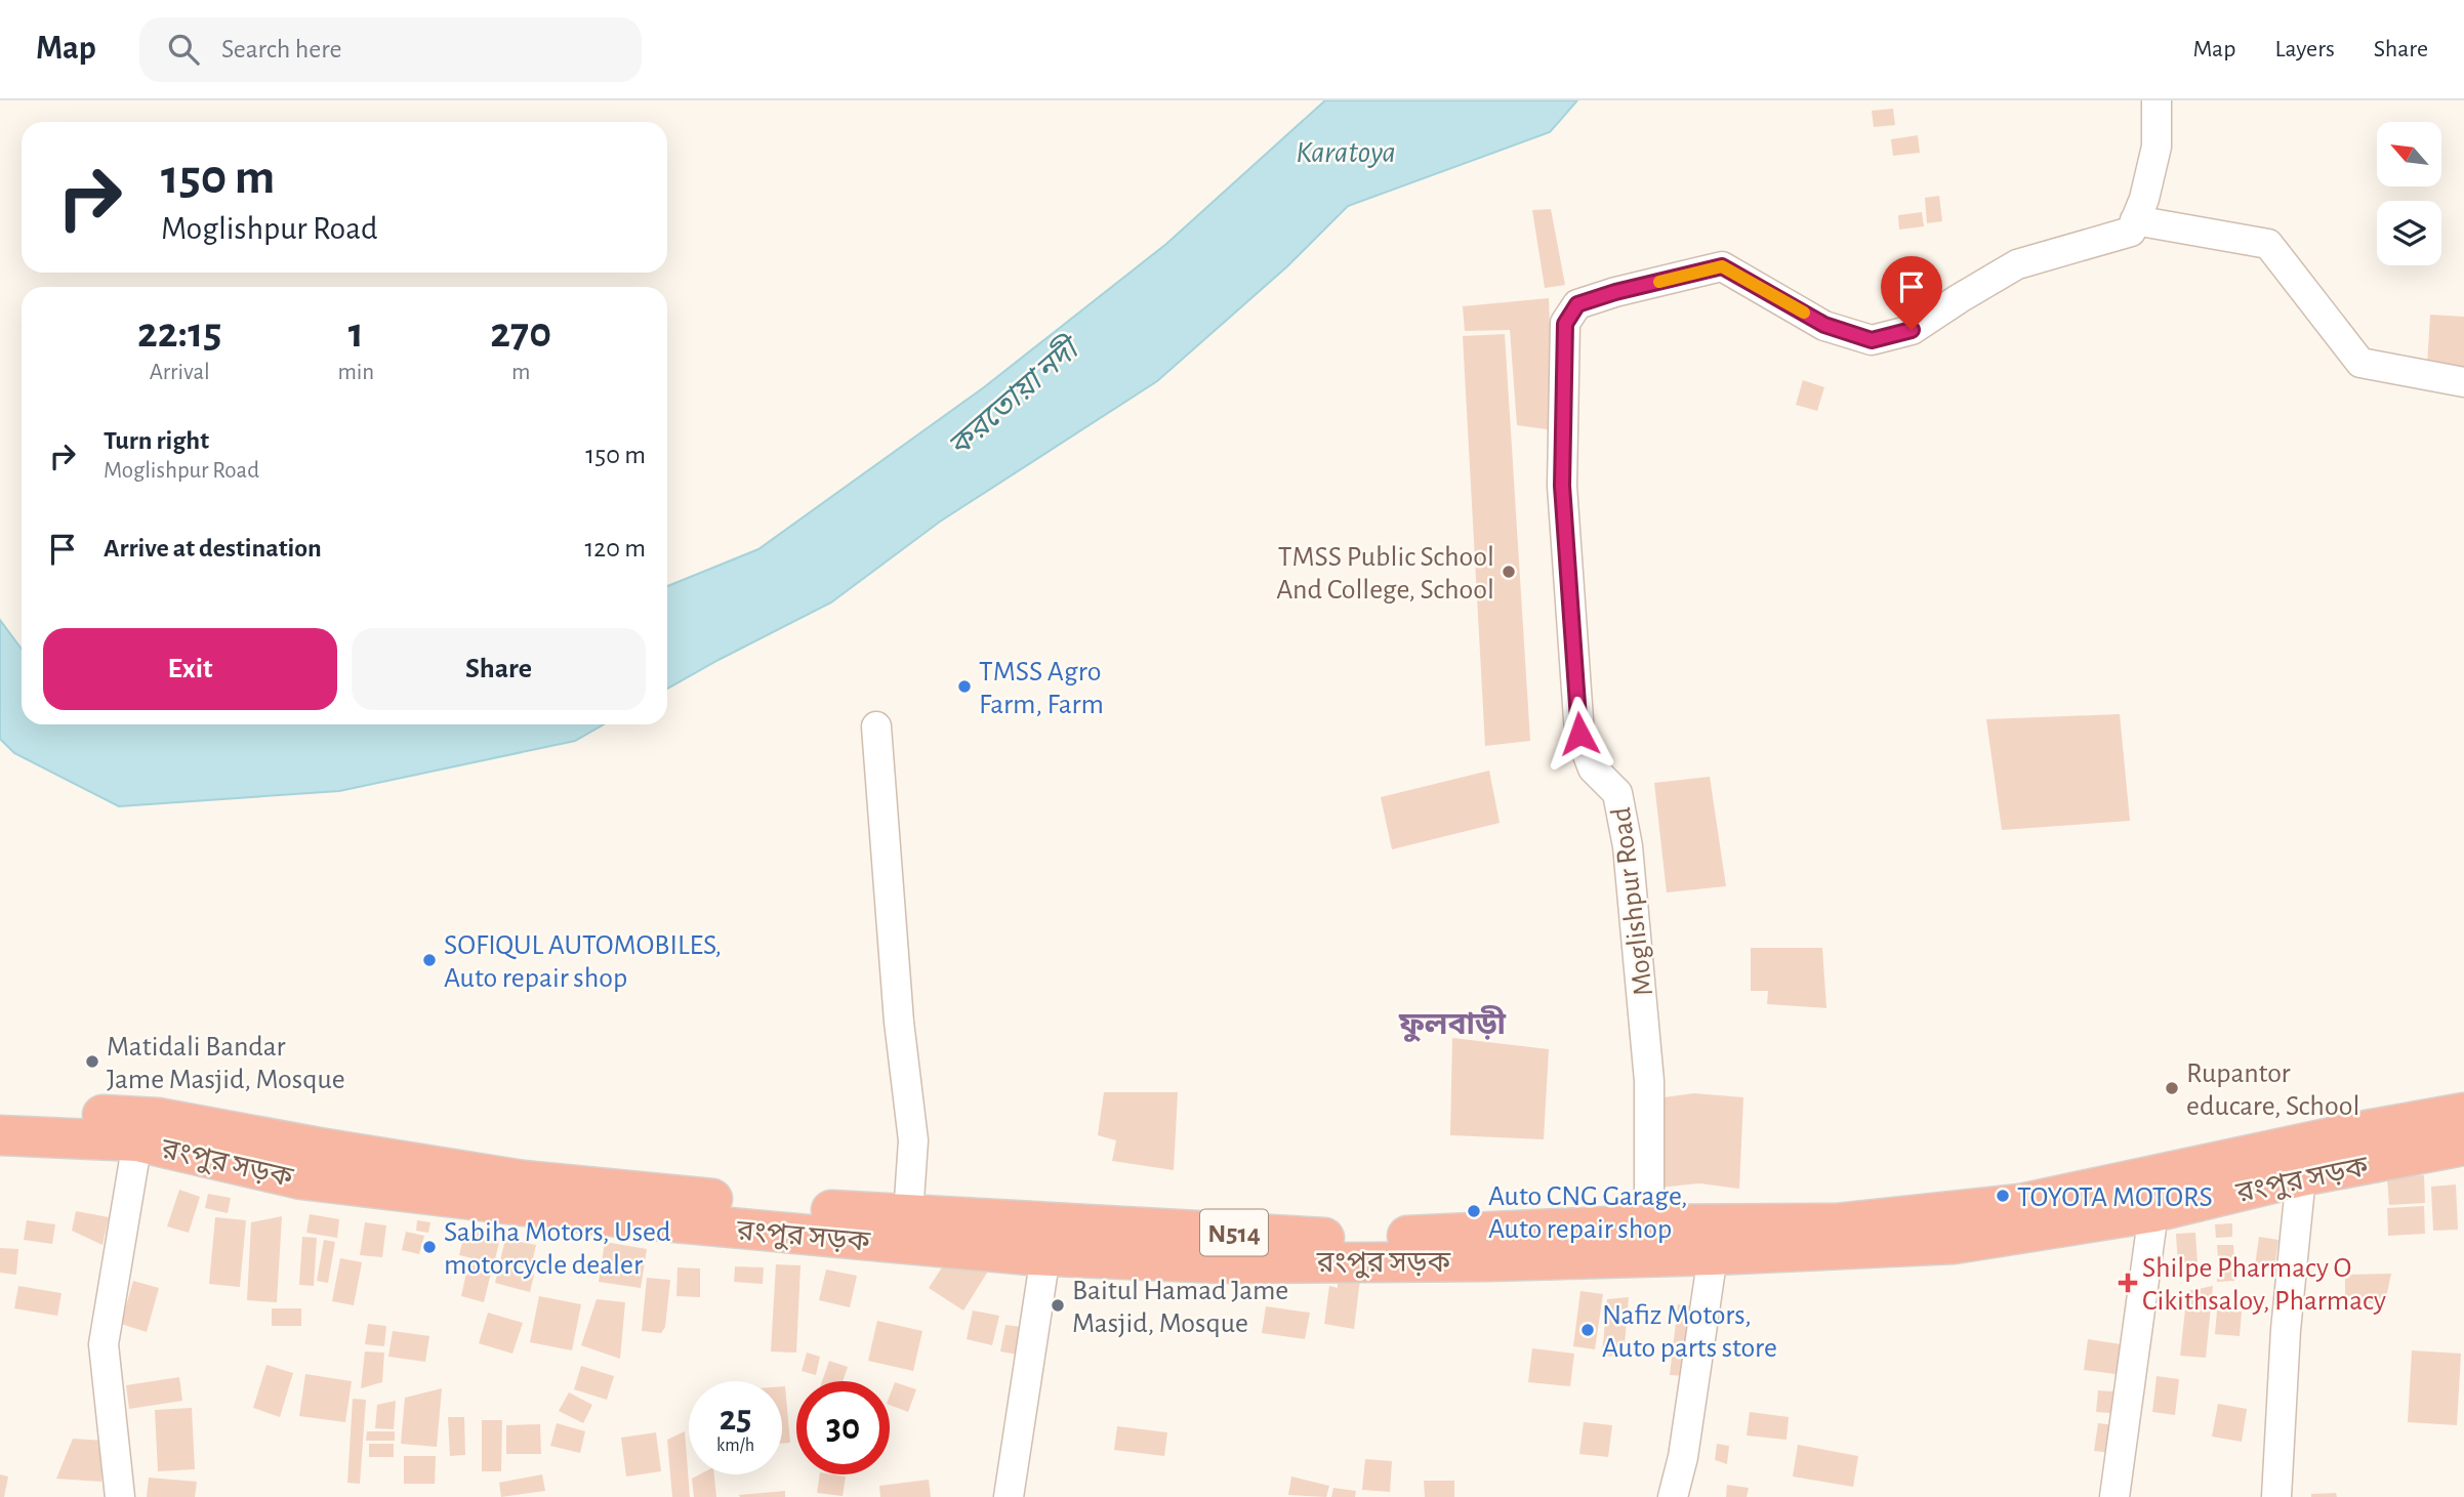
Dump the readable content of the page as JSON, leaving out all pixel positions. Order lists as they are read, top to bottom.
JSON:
{
  "streets": {
    "highway": ["রংপুর সড়ক", "N514"],
    "street": ["Moglishpur Road"]
  },
  "crossings": [
    ["Moglishpur Road", "রংপুর সড়ক"]
  ],
  "districts": ["ফুলবাড়ী"],
  "water": ["Karatoya", "করতোয়া নদী"],
  "places": {
    "other": [
      "TMSS Public School And College, School",
      "TMSS Agro Farm, Farm",
      "SOFIQUL AUTOMOBILES, Auto repair shop",
      "Matidali Bandar Jame Masjid, Mosque",
      "Rupantor educare, School",
      "TOYOTA MOTORS",
      "Auto CNG Garage, Auto repair shop",
      "Sabiha Motors, Used motorcycle dealer",
      "Baitul Hamad Jame Masjid, Mosque",
      "Nafiz Motors, Auto parts store"
    ],
    "health": ["Shilpe Pharmacy O Cikithsaloy, Pharmacy"]
  },
  "north": "top left",
  "page": {
    "header": "Map",
    "search": "Search here",
    "nav": ["Map", "Layers", "Share"],
    "turn": ["150 m", "Moglishpur Road"],
    "eta": [
      "22:15",
      "Arrival",
      "1",
      "min",
      "270",
      "m"
    ],
    "list": [
      {
        "name": "Turn right",
        "note": "Moglishpur Road",
        "value": "150 m"
      },
      {
        "name": "Arrive at destination",
        "value": "120 m"
      }
    ],
    "buttons": ["Exit", "Share"],
    "speed": "25 km/h",
    "limit": "30"
  }
}
